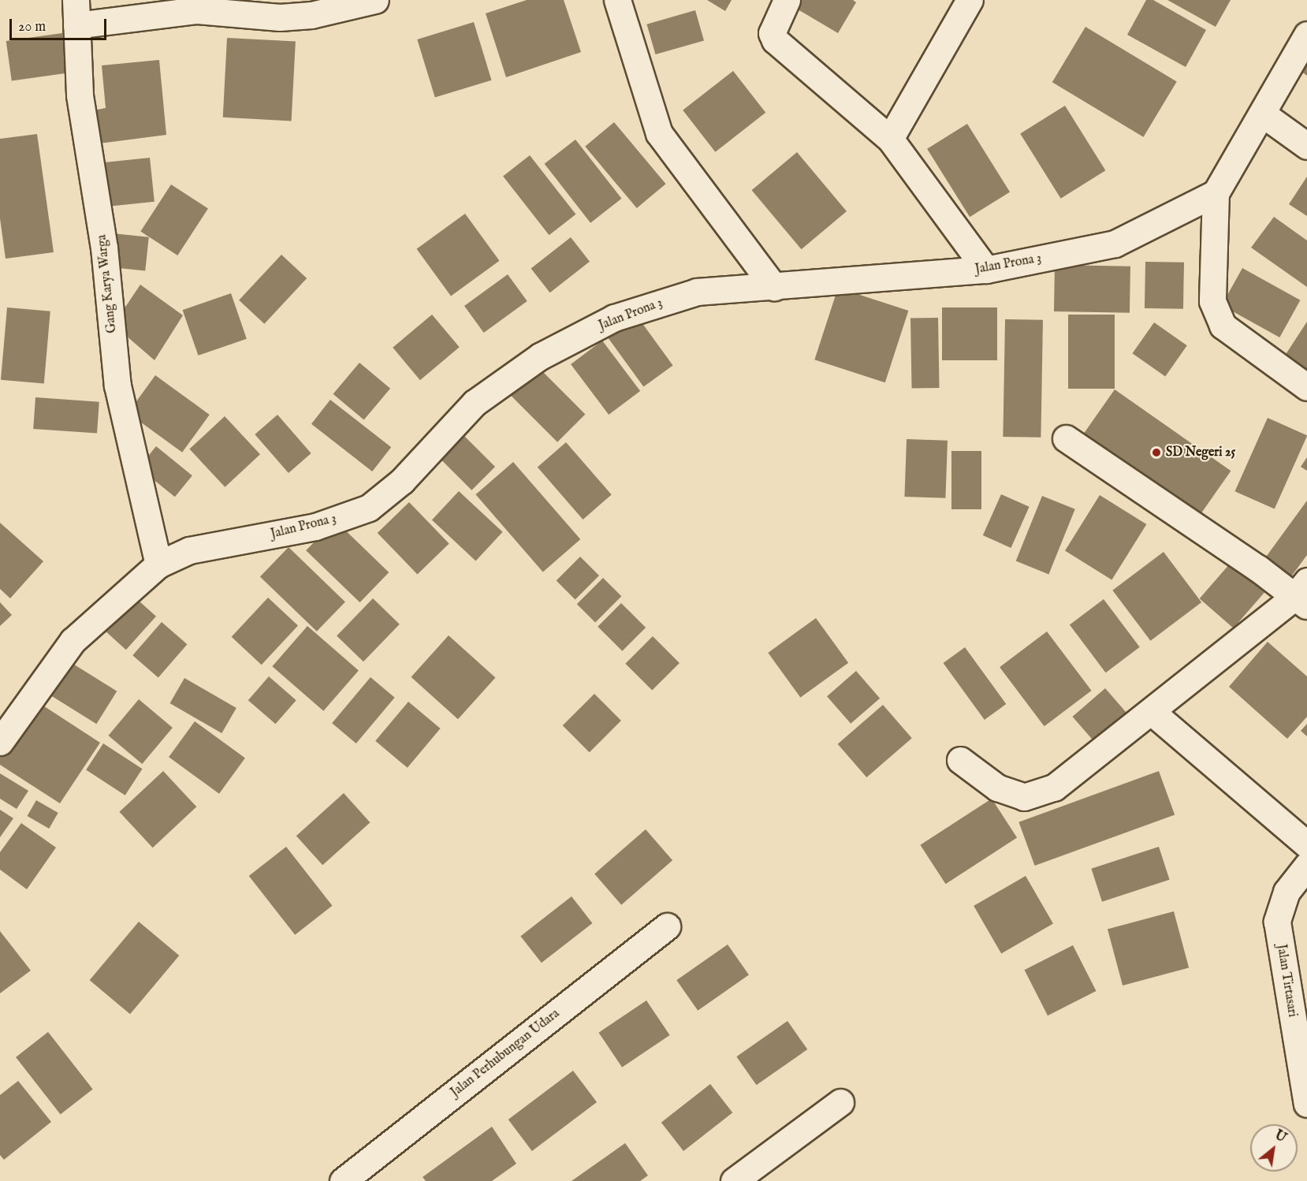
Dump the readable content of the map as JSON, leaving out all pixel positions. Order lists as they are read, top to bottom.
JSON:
{
  "streets": {
    "street": [
      "Jalan Prona 3",
      "Gang Karya Warga",
      "Jalan Tirtasari",
      "Jalan Perhubungan Udara"
    ]
  },
  "crossings": [
    ["Jalan Prona 3", "Gang Karya Warga"]
  ],
  "places": ["SD Negeri 25"],
  "scale_bar": "20 m",
  "north": "top right"
}
